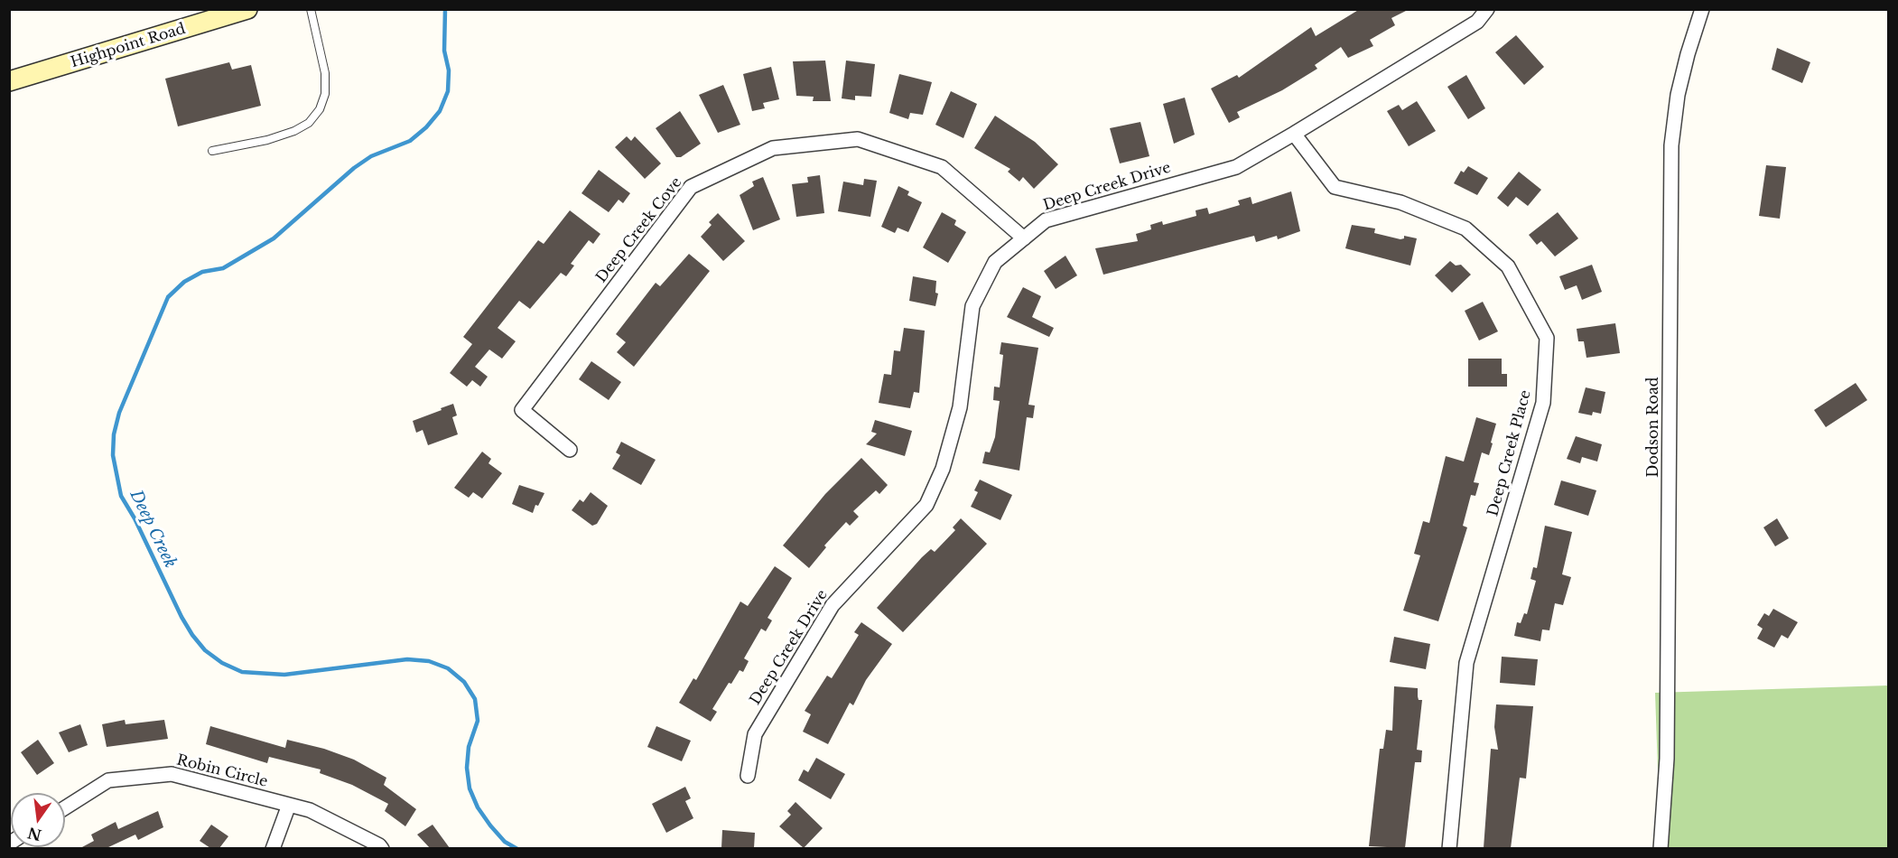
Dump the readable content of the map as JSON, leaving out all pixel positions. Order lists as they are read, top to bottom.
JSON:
{
  "streets": {
    "street": [
      "Highpoint Road",
      "Deep Creek Drive",
      "Deep Creek Cove",
      "Dodson Road",
      "Deep Creek Place",
      "Robin Circle"
    ]
  },
  "crossings": [
    ["Deep Creek Drive", "Deep Creek Cove"],
    ["Deep Creek Drive", "Deep Creek Place"]
  ],
  "water": ["Deep Creek"],
  "north": "bottom"
}
